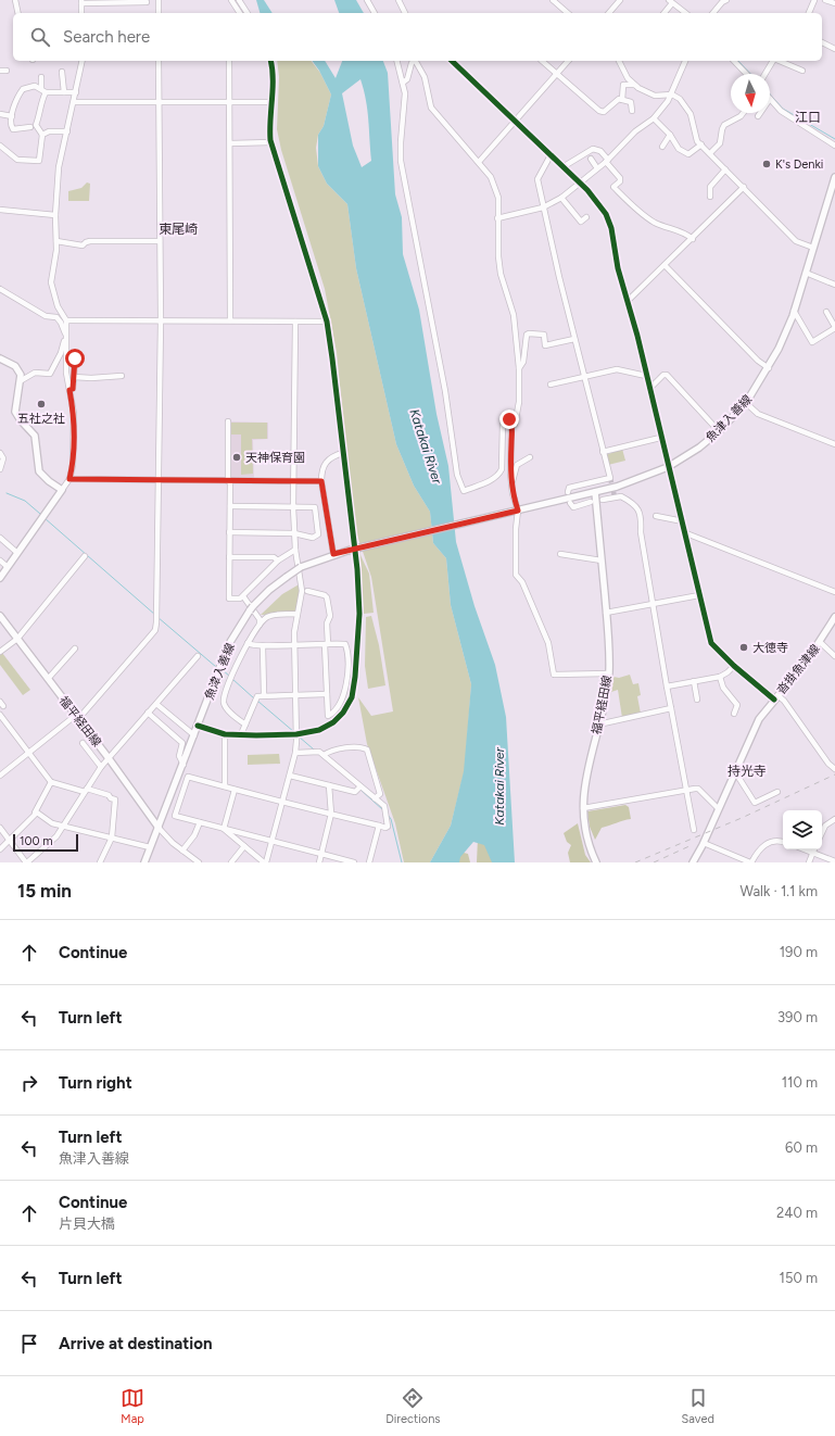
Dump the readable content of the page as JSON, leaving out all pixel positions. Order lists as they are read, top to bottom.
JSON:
{
  "streets": {
    "main road": ["魚津入善線", "沓掛魚津線", "福平経田線"]
  },
  "crossings": [
    ["魚津入善線", "福平経田線"]
  ],
  "districts": ["江口", "東尾崎", "持光寺"],
  "water": ["Katakai River"],
  "places": [
    "K's Denki",
    "五社之社",
    "天神保育園",
    "大徳寺"
  ],
  "scale_bar": "100 m",
  "north": "bottom",
  "page": {
    "search": "Search here",
    "scale": "100 m",
    "heading": ["15 min", "Walk · 1.1 km"],
    "list": [
      ["Continue", "190 m"],
      ["Turn left", "390 m"],
      ["Turn right", "110 m"],
      ["Turn left", "魚津入善線", "60 m"],
      ["Continue", "片貝大橋", "240 m"],
      ["Turn left", "150 m"],
      "Arrive at destination"
    ],
    "nav": ["Map", "Directions", "Saved"]
  }
}
